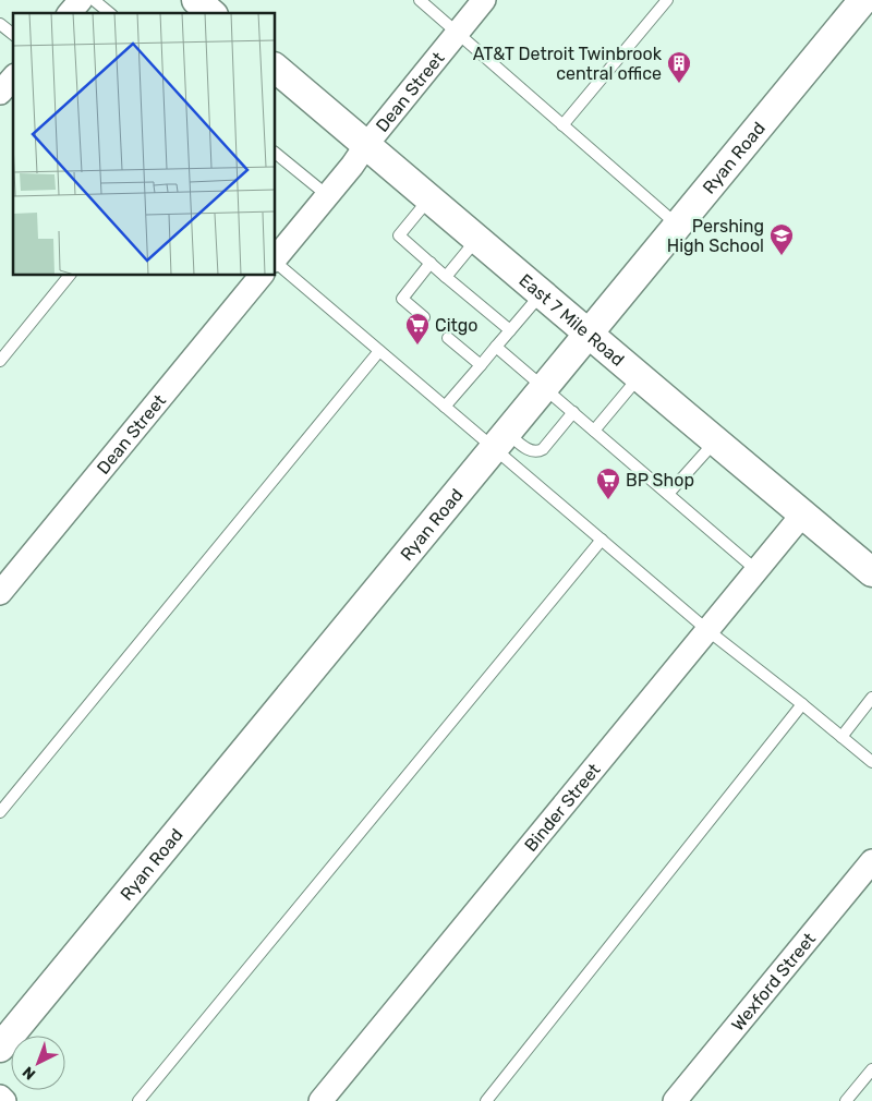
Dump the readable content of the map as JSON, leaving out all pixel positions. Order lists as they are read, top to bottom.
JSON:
{
  "streets": {
    "street": [
      "Dean Street",
      "Ryan Road",
      "East 7 Mile Road",
      "Binder Street",
      "Wexford Street"
    ]
  },
  "crossings": [
    ["Dean Street", "East 7 Mile Road"],
    ["Ryan Road", "East 7 Mile Road"],
    ["East 7 Mile Road", "Binder Street"]
  ],
  "places": {
    "building": ["AT&T Detroit Twinbrook central office"],
    "school or university": ["Pershing High School"],
    "supermarket": ["Citgo", "BP Shop"]
  },
  "north": "bottom left"
}
